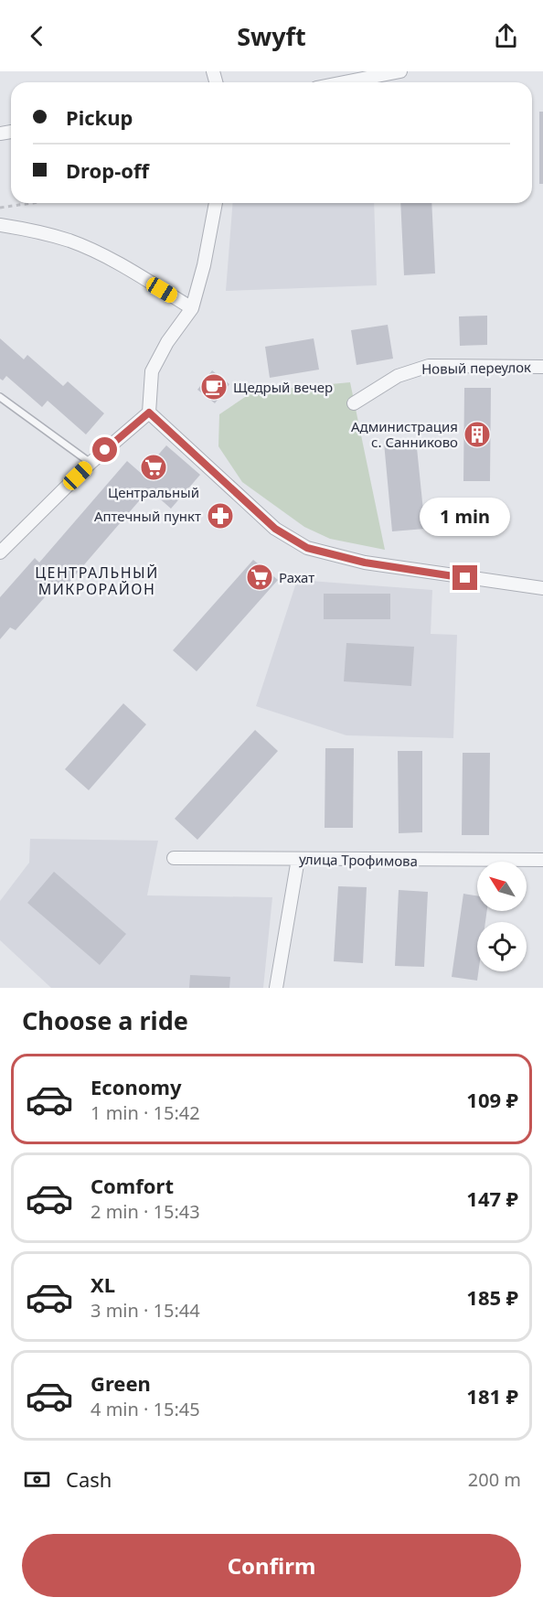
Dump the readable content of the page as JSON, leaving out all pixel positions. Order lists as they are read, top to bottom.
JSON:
{
  "streets": {
    "street": ["Новый переулок", "улица Трофимова"]
  },
  "districts": ["ЦЕНТРАЛЬНЫЙ МИКРОРАЙОН"],
  "places": {
    "cafe": ["Щедрый вечер"],
    "building": ["Администрация с. Санниково"],
    "supermarket": ["Центральный", "Рахат"],
    "pharmacy": ["Аптечный пункт"]
  },
  "north": "top left",
  "page": {
    "header": "Swyft",
    "banner": ["Pickup", "Drop-off"],
    "bubble": "1 min",
    "heading": "Choose a ride",
    "list": [
      {
        "name": "Economy",
        "note": "1 min · 15:42",
        "value": "109 ₽"
      },
      {
        "name": "Comfort",
        "note": "2 min · 15:43",
        "value": "147 ₽"
      },
      {
        "name": "XL",
        "note": "3 min · 15:44",
        "value": "185 ₽"
      },
      {
        "name": "Green",
        "note": "4 min · 15:45",
        "value": "181 ₽"
      }
    ],
    "pay": ["Cash", "200 m"],
    "buttons": "Confirm"
  }
}
